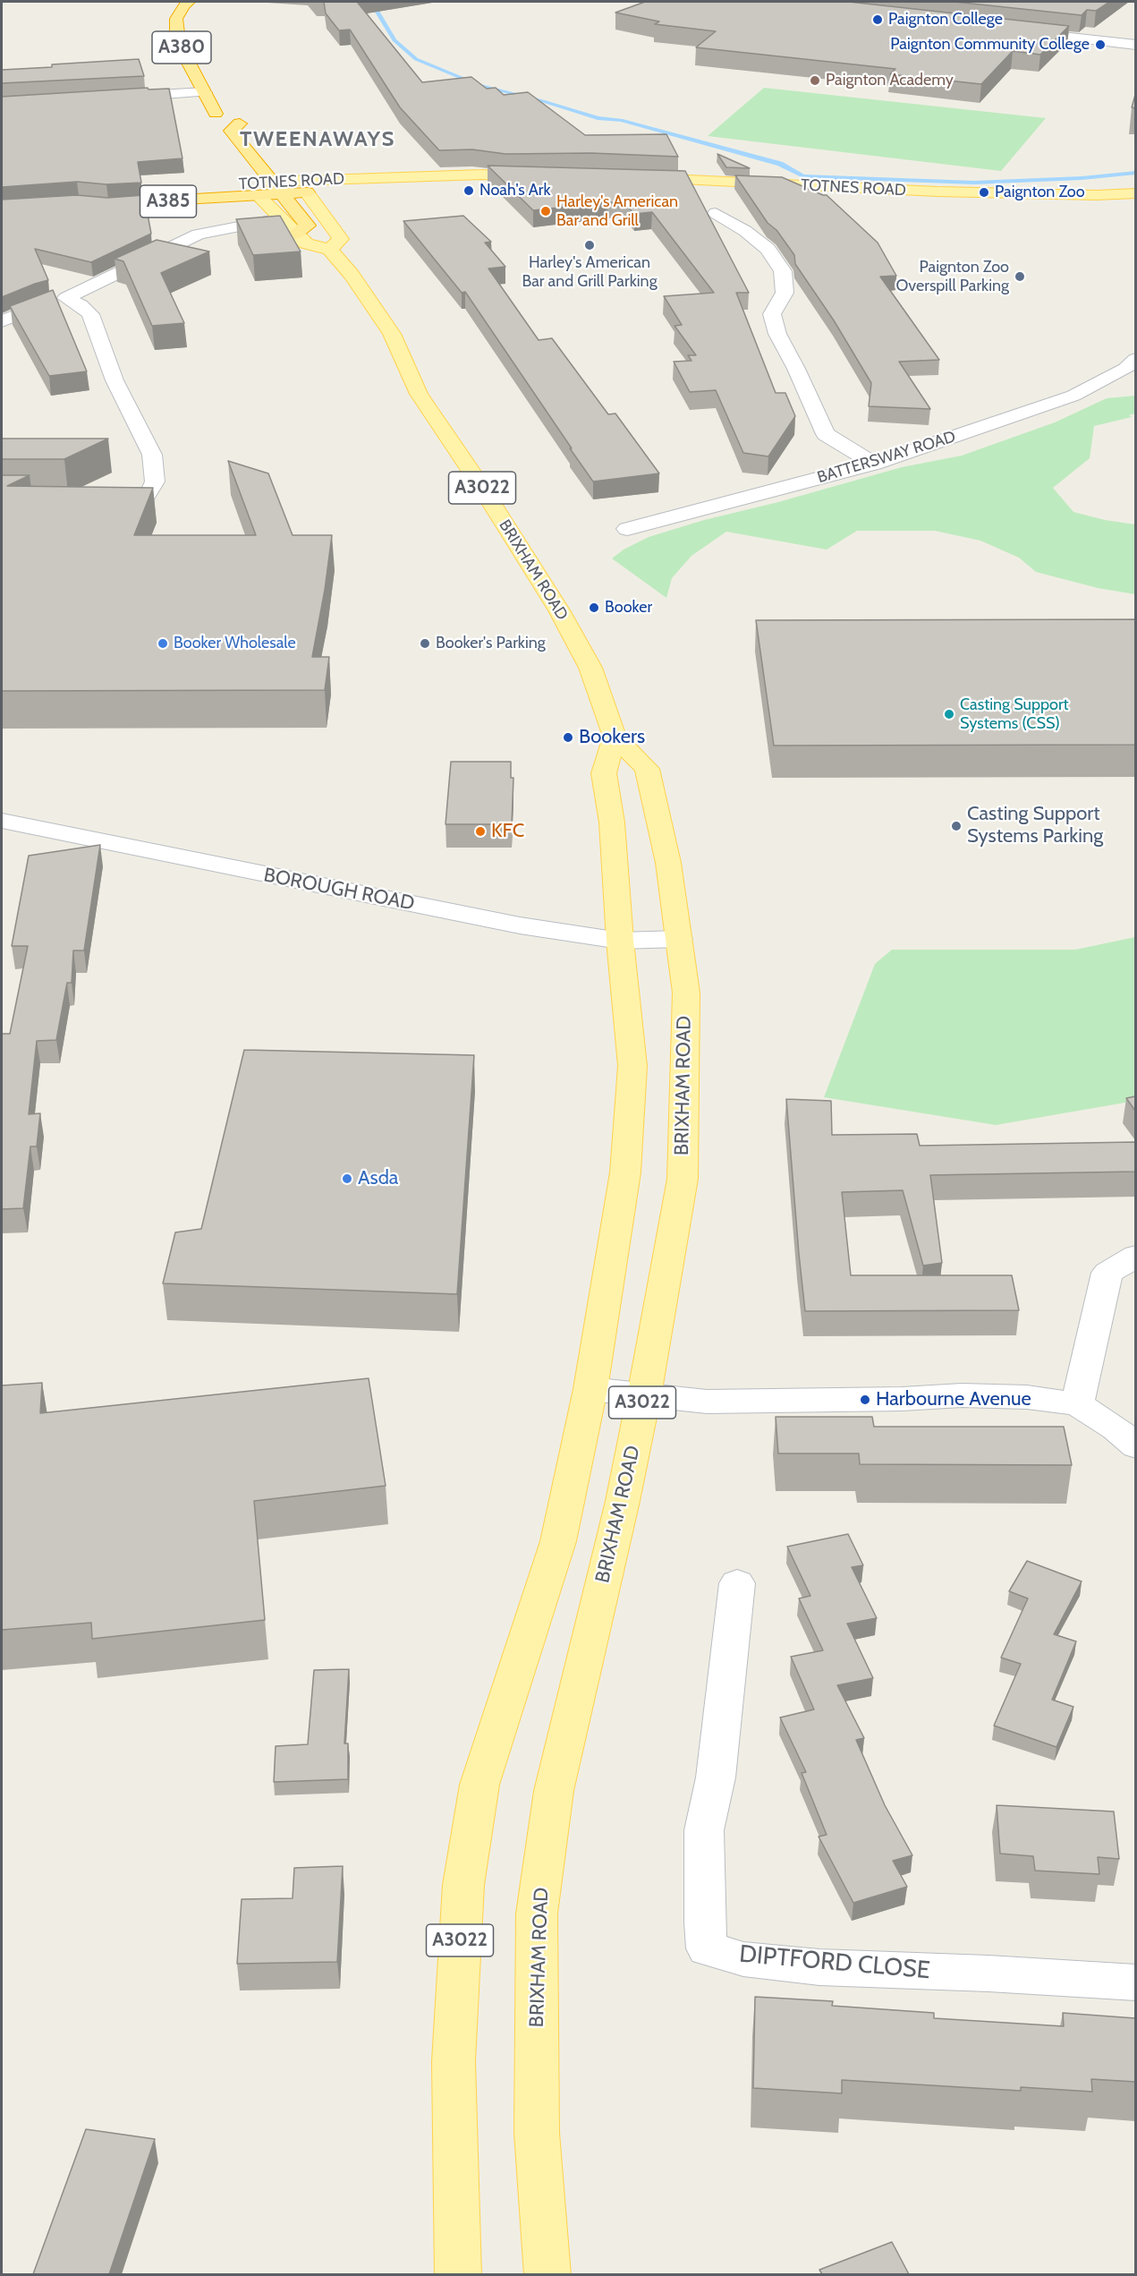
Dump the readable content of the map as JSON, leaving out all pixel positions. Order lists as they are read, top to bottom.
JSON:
{
  "streets": {
    "highway": ["A380", "TOTNES ROAD", "A385"],
    "main road": ["A3022", "BRIXHAM ROAD"],
    "street": ["BATTERSWAY ROAD", "BOROUGH ROAD", "DIPTFORD CLOSE"]
  },
  "crossings": [
    ["A3022", "BRIXHAM ROAD"],
    ["A3022", "BOROUGH ROAD"],
    ["BRIXHAM ROAD", "BOROUGH ROAD"]
  ],
  "districts": ["TWEENAWAYS"],
  "places": [
    "Paignton College",
    "Paignton Community College",
    "Paignton Academy",
    "Noah's Ark",
    "Paignton Zoo",
    "Harley's American Bar and Grill",
    "Harley's American Bar and Grill Parking",
    "Paignton Zoo Overspill Parking",
    "Booker",
    "Booker Wholesale",
    "Booker's Parking",
    "Casting Support Systems (CSS)",
    "Bookers",
    "Casting Support Systems Parking",
    "KFC",
    "Asda",
    "Harbourne Avenue"
  ]
}
